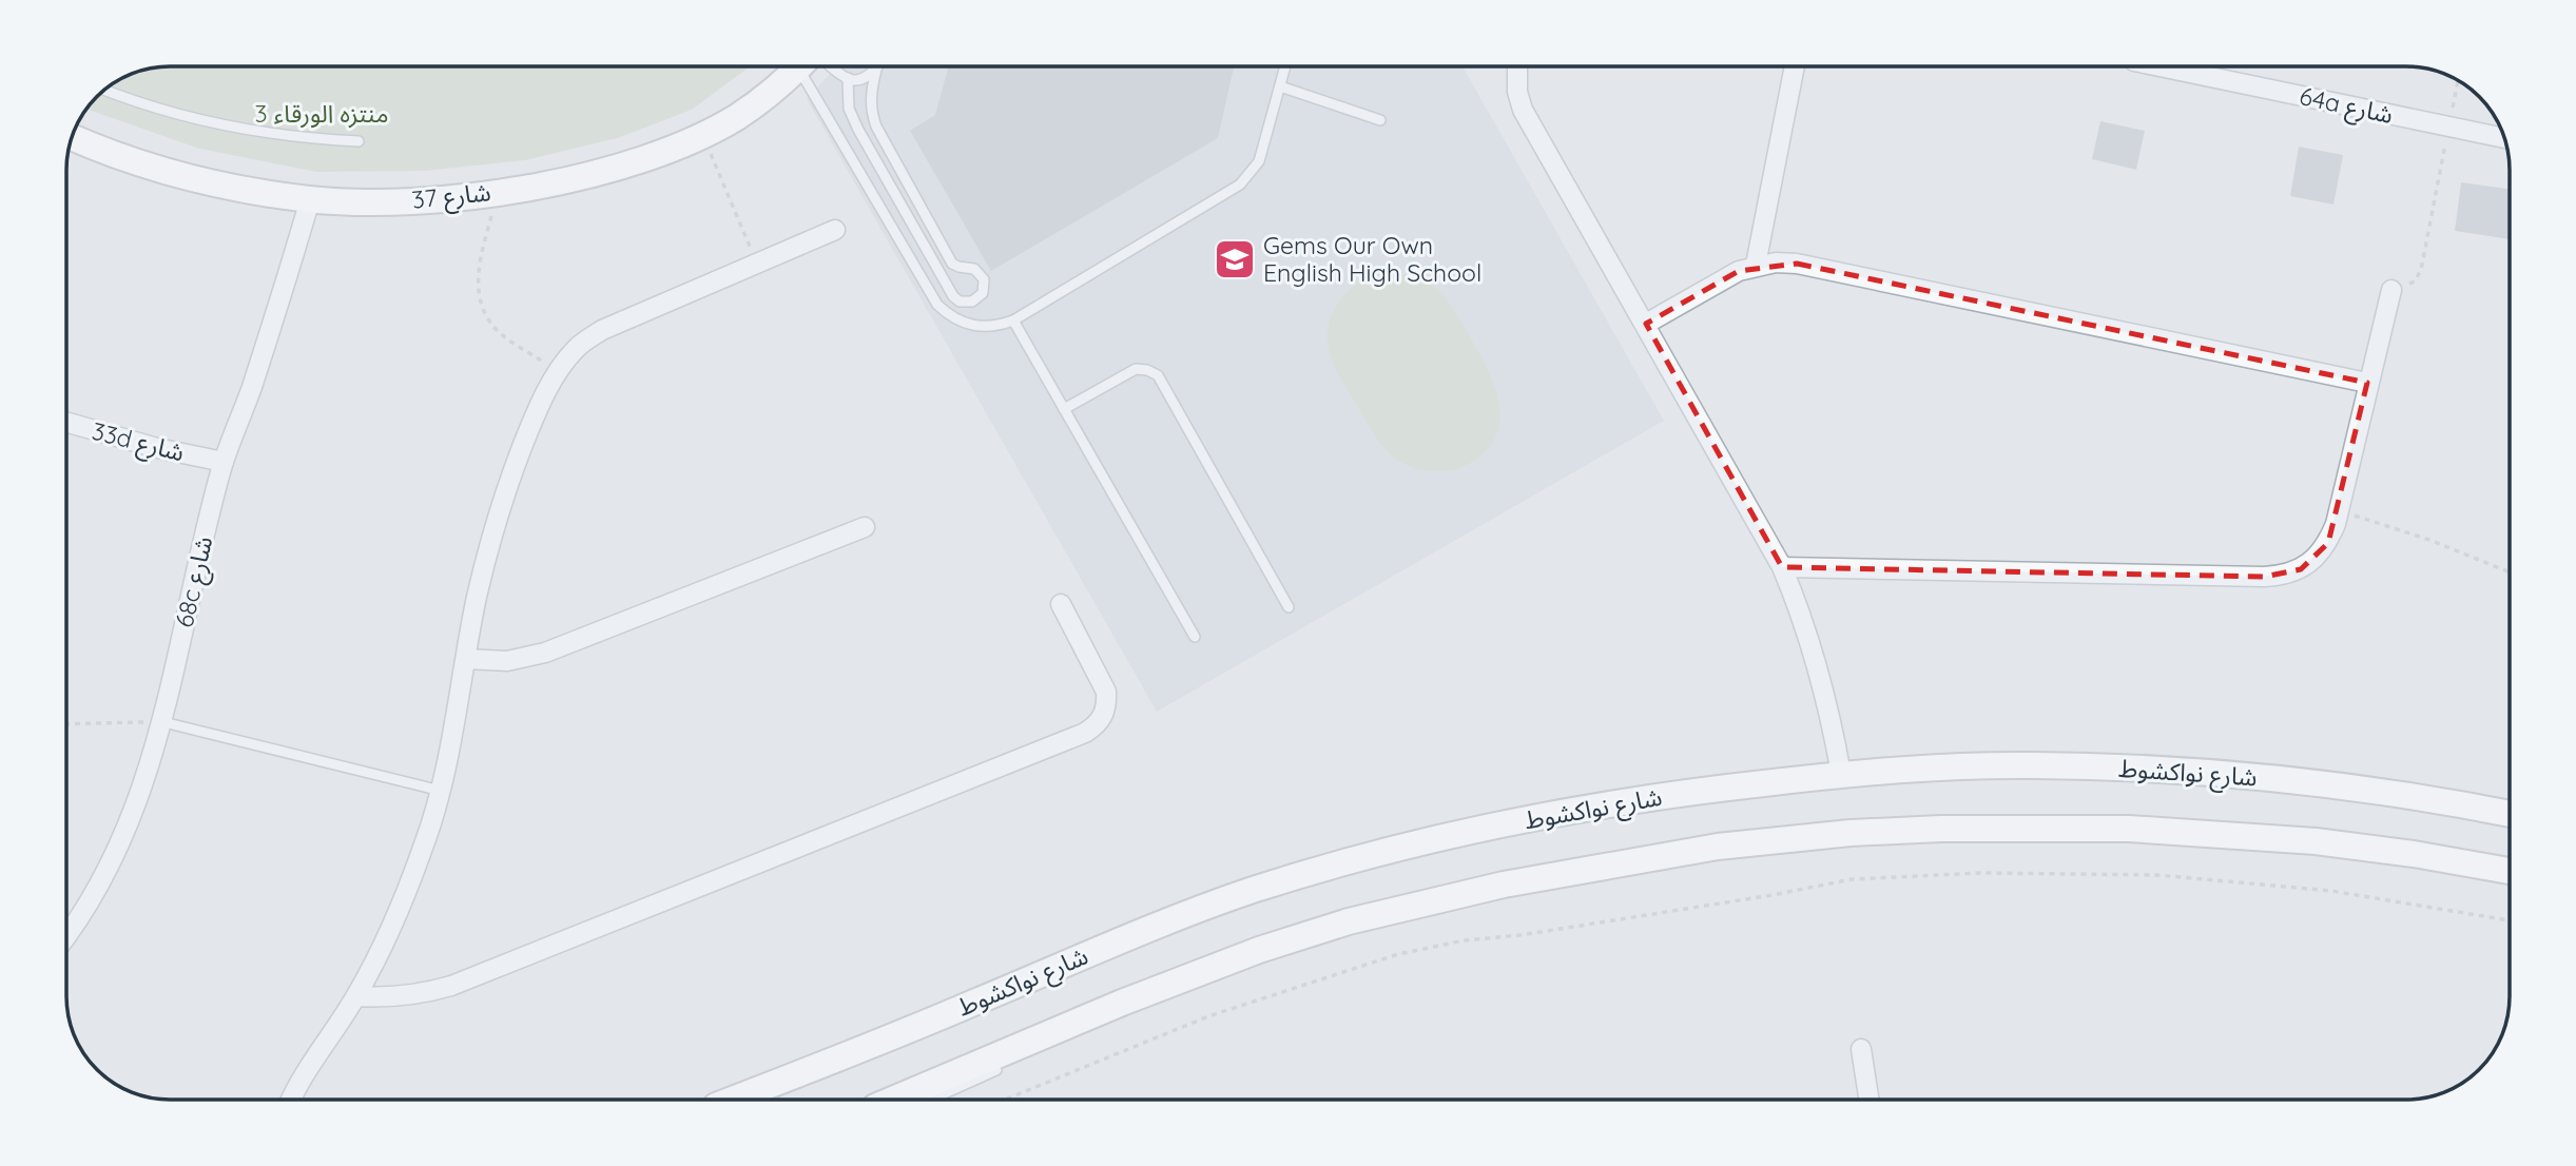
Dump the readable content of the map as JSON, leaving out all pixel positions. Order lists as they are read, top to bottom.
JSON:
{
  "streets": {
    "street": [
      "64a شارع",
      "شارع 37",
      "33d شارع",
      "68c شارع",
      "شارع نواكشوط"
    ]
  },
  "crossings": [
    ["شارع 37", "68c شارع"],
    ["33d شارع", "68c شارع"]
  ],
  "parks": ["منتزه الورقاء 3"],
  "places": {
    "school or university": ["Gems Our Own English High School"]
  }
}
